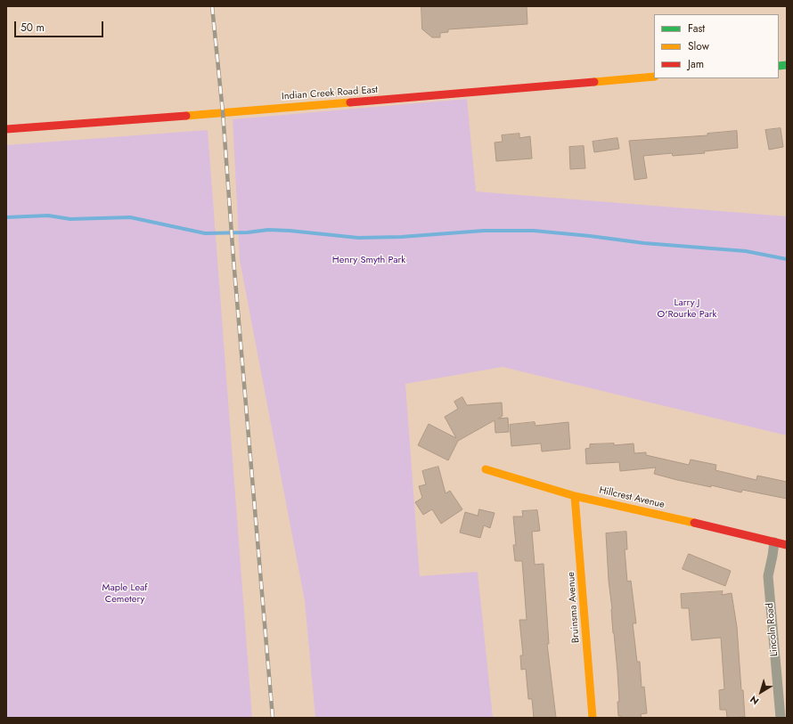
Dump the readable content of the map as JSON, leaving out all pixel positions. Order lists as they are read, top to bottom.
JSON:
{
  "streets": {
    "main road": ["Indian Creek Road East", "Hillcrest Avenue", "Bruinsma Avenue"],
    "street": ["Lincoln Road"]
  },
  "crossings": [
    ["Hillcrest Avenue", "Bruinsma Avenue"],
    ["Hillcrest Avenue", "Lincoln Road"]
  ],
  "parks": ["Henry Smyth Park", "Larry J O'Rourke Park", "Maple Leaf Cemetery"],
  "legend": ["Fast", "Slow", "Jam"],
  "scale_bar": "50 m",
  "north": "bottom left"
}
